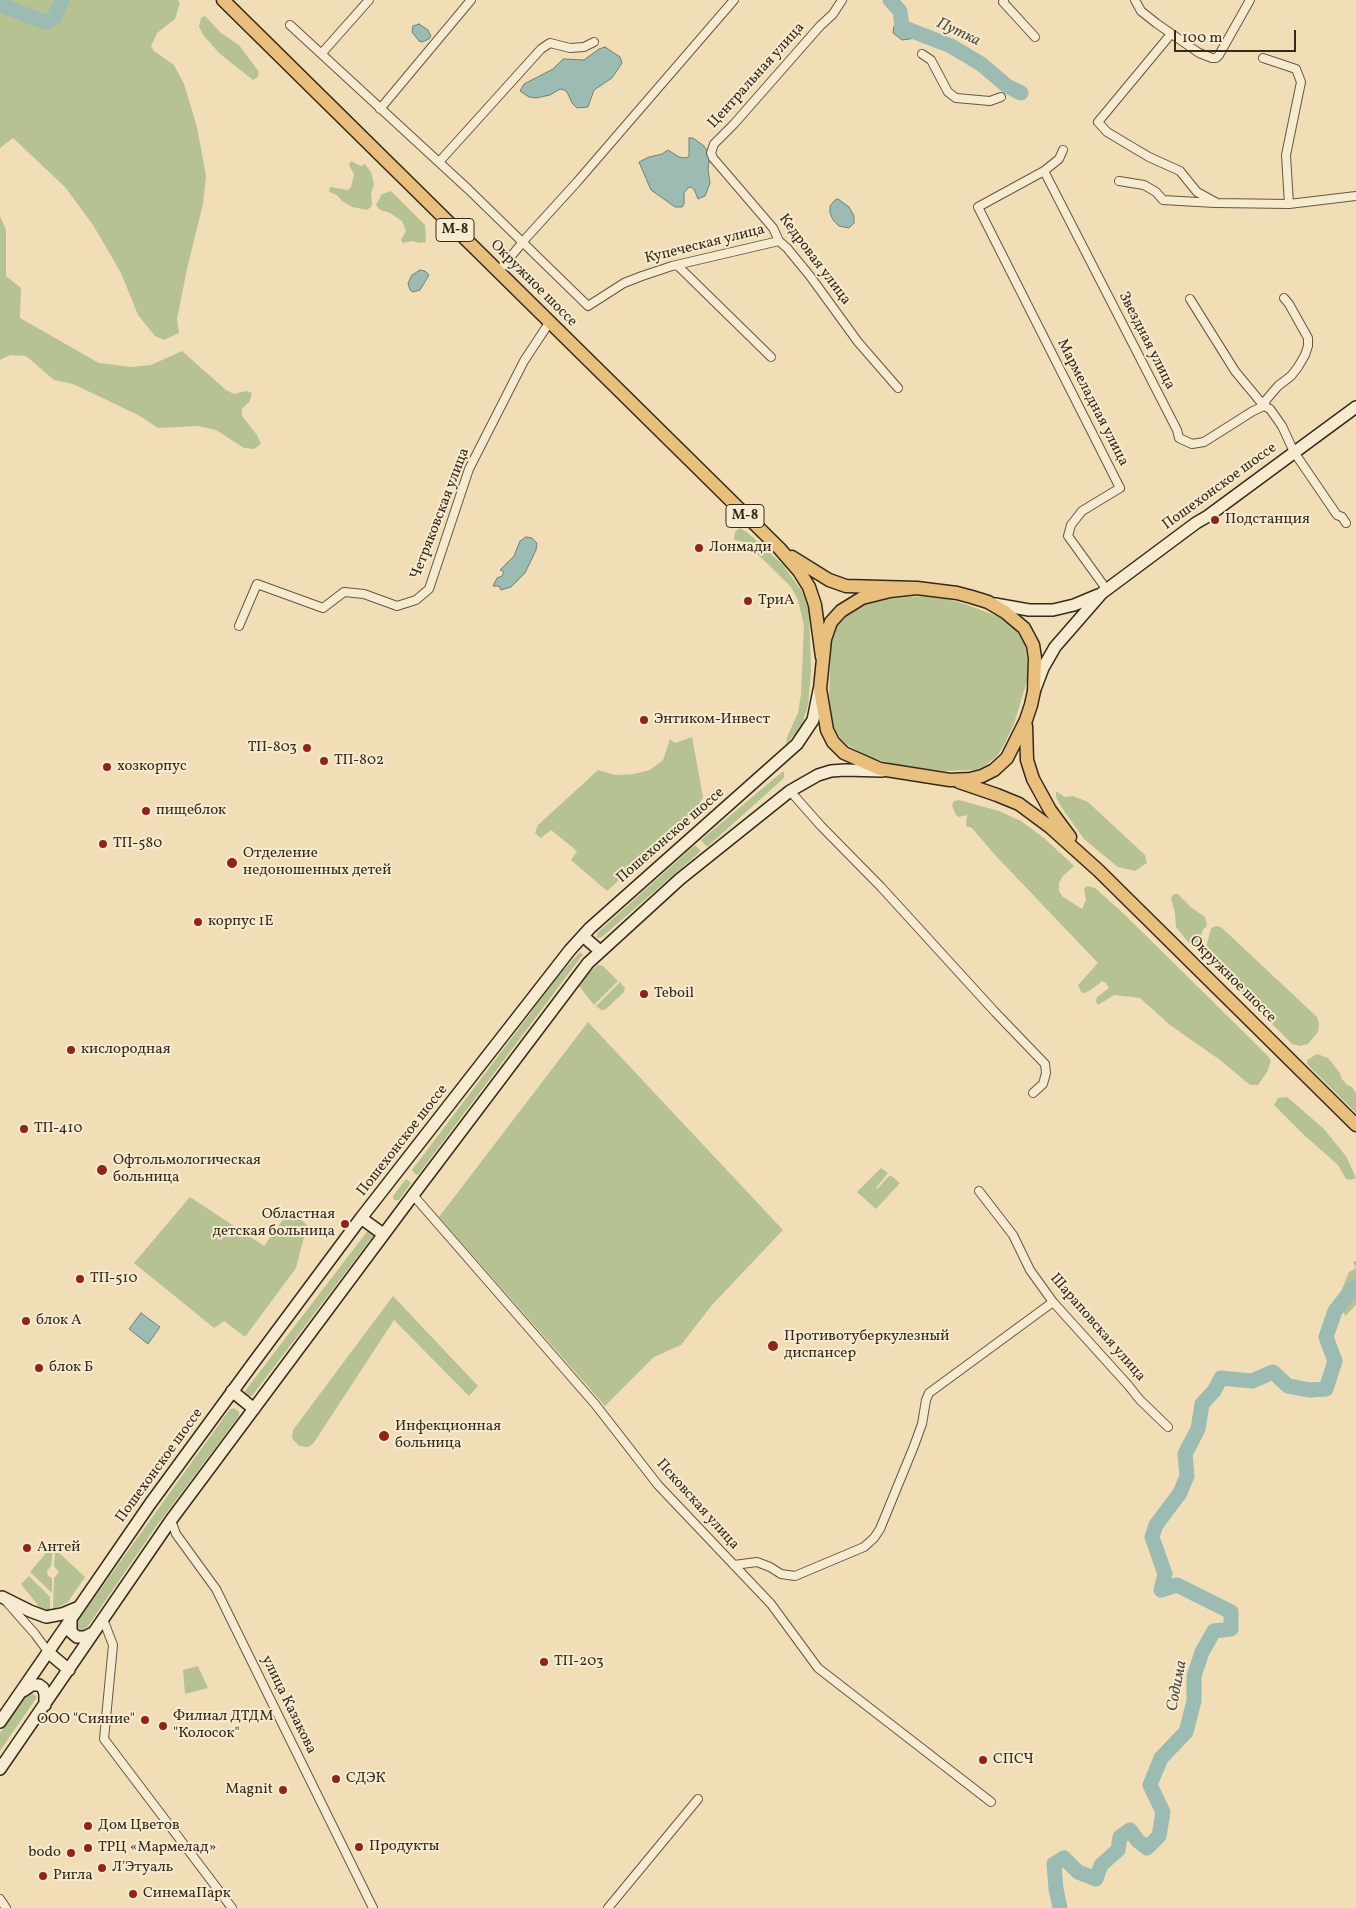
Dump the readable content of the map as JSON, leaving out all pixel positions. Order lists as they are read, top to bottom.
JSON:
{
  "streets": {
    "main road": ["М-8", "Окружное шоссе", "Пошехонское шоссе"],
    "street": [
      "Центральная улица",
      "Купеческая улица",
      "Кедровая улица",
      "Звездная улица",
      "Мармеладная улица",
      "Четряковская улица",
      "Шараповская улица",
      "Псковская улица",
      "улица Казакова"
    ]
  },
  "crossings": [
    ["Центральная улица", "Кедровая улица"],
    ["Купеческая улица", "Кедровая улица"],
    ["Окружное шоссе", "Пошехонское шоссе"],
    ["Окружное шоссе", "Четряковская улица"],
    ["Звездная улица", "Мармеладная улица"],
    ["Мармеладная улица", "Пошехонское шоссе"]
  ],
  "water": ["Путка", "Содима"],
  "places": [
    "Подстанция",
    "Лонмади",
    "ТриА",
    "Энтиком-Инвест",
    "ТП-803",
    "ТП-802",
    "хозкорпус",
    "пищеблок",
    "ТП-580",
    "Отделение недоношенных детей",
    "корпус 1Е",
    "Teboil",
    "кислородная",
    "ТП-410",
    "Офтольмологическая больница",
    "Областная детская больница",
    "ТП-510",
    "блок А",
    "Противотуберкулезный диспансер",
    "блок Б",
    "Инфекционная больница",
    "Антей",
    "ТП-203",
    "ООО \"Сияние\"",
    "Филиал ДТДМ \"Колосок\"",
    "СПСЧ",
    "СДЭК",
    "Magnit",
    "Дом Цветов",
    "Продукты",
    "ТРЦ «Мармелад»",
    "bodo",
    "Л'Этуаль",
    "Ригла",
    "СинемаПарк"
  ],
  "scale_bar": "100 m"
}
